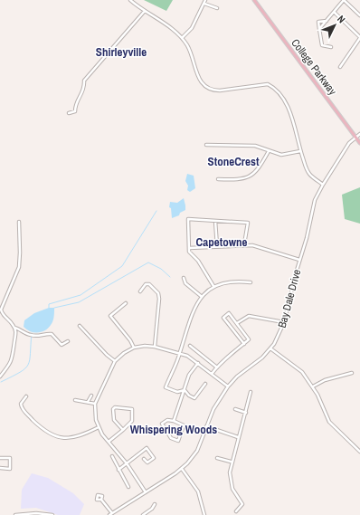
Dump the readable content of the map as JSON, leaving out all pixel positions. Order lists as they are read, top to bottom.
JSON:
{
  "streets": {
    "main road": ["College Parkway"],
    "street": ["Bay Dale Drive"]
  },
  "crossings": [
    ["College Parkway", "Bay Dale Drive"]
  ],
  "districts": [
    "Shirleyville",
    "StoneCrest",
    "Capetowne",
    "Whispering Woods"
  ],
  "north": "top right"
}
